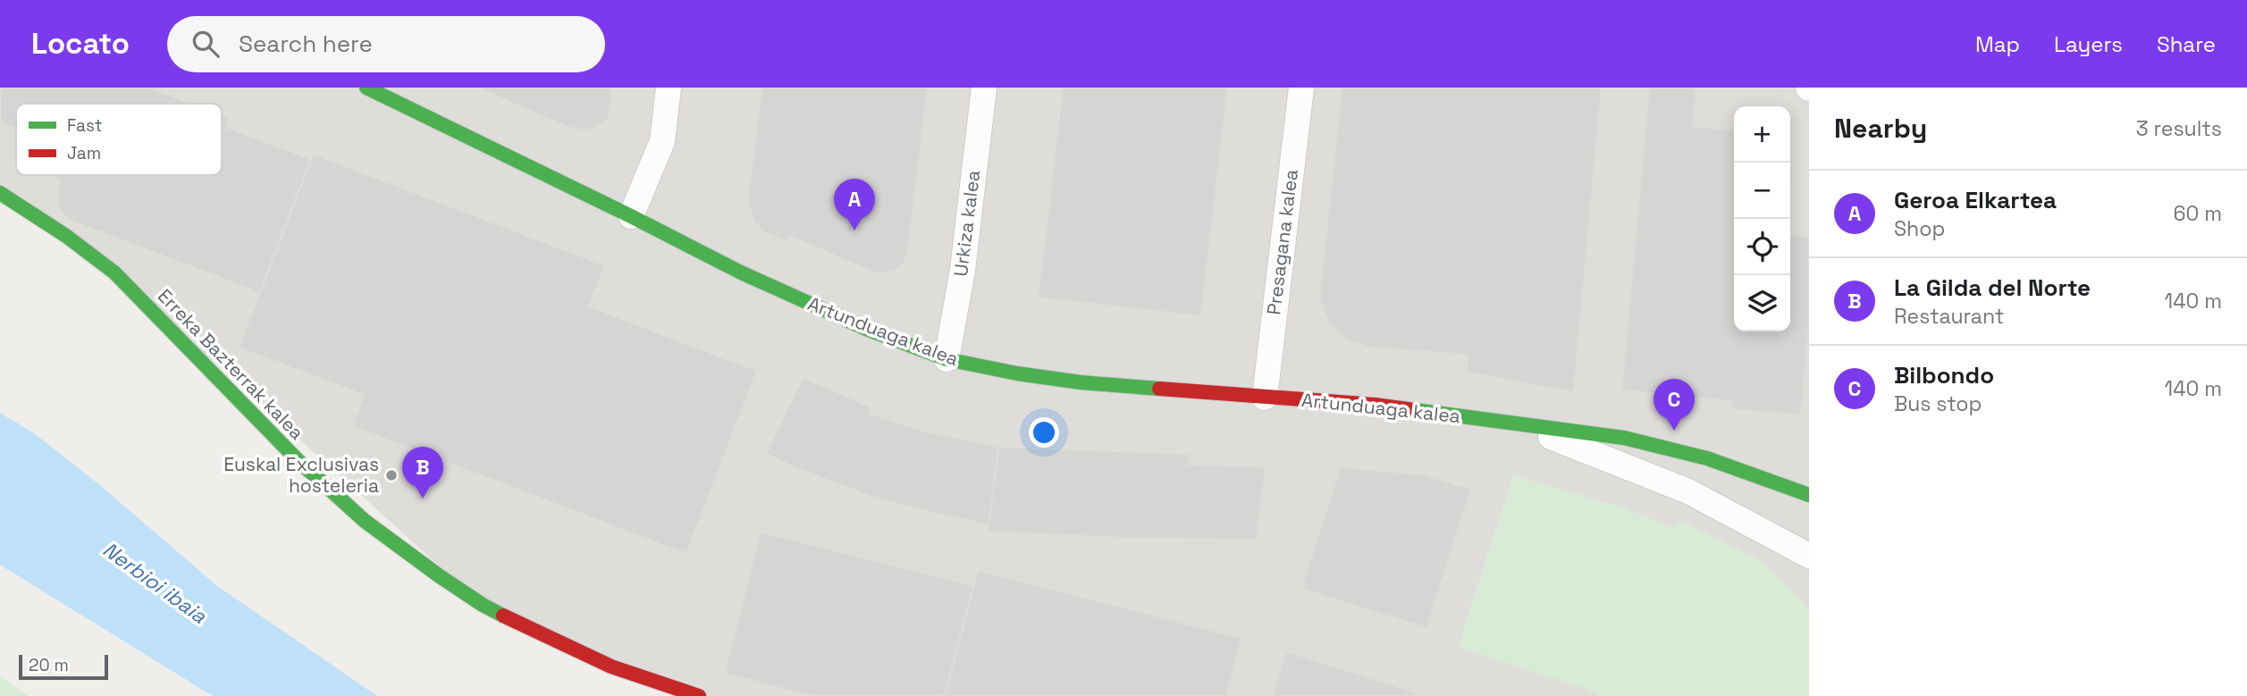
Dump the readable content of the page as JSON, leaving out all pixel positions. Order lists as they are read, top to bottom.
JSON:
{
  "streets": {
    "street": [
      "Urkiza kalea",
      "Presagana kalea",
      "Artunduaga kalea",
      "Erreka Bazterrak kalea"
    ]
  },
  "crossings": [
    ["Urkiza kalea", "Artunduaga kalea"],
    ["Presagana kalea", "Artunduaga kalea"]
  ],
  "water": ["Nerbioi ibaia"],
  "places": ["Euskal Exclusivas hosteleria"],
  "legend": ["Fast", "Jam"],
  "scale_bar": "20 m",
  "page": {
    "header": "Locato",
    "search": "Search here",
    "nav": ["Map", "Layers", "Share"],
    "heading": ["Nearby", "3 results"],
    "map_buttons": ["+", "−"],
    "list": [
      {
        "mark": "A",
        "name": "Geroa Elkartea",
        "note": "Shop",
        "value": "60 m"
      },
      {
        "mark": "B",
        "name": "La Gilda del Norte",
        "note": "Restaurant",
        "value": "140 m"
      },
      {
        "mark": "C",
        "name": "Bilbondo",
        "note": "Bus stop",
        "value": "140 m"
      }
    ],
    "pins": ["A", "C", "B"],
    "scale": "20 m"
  }
}
